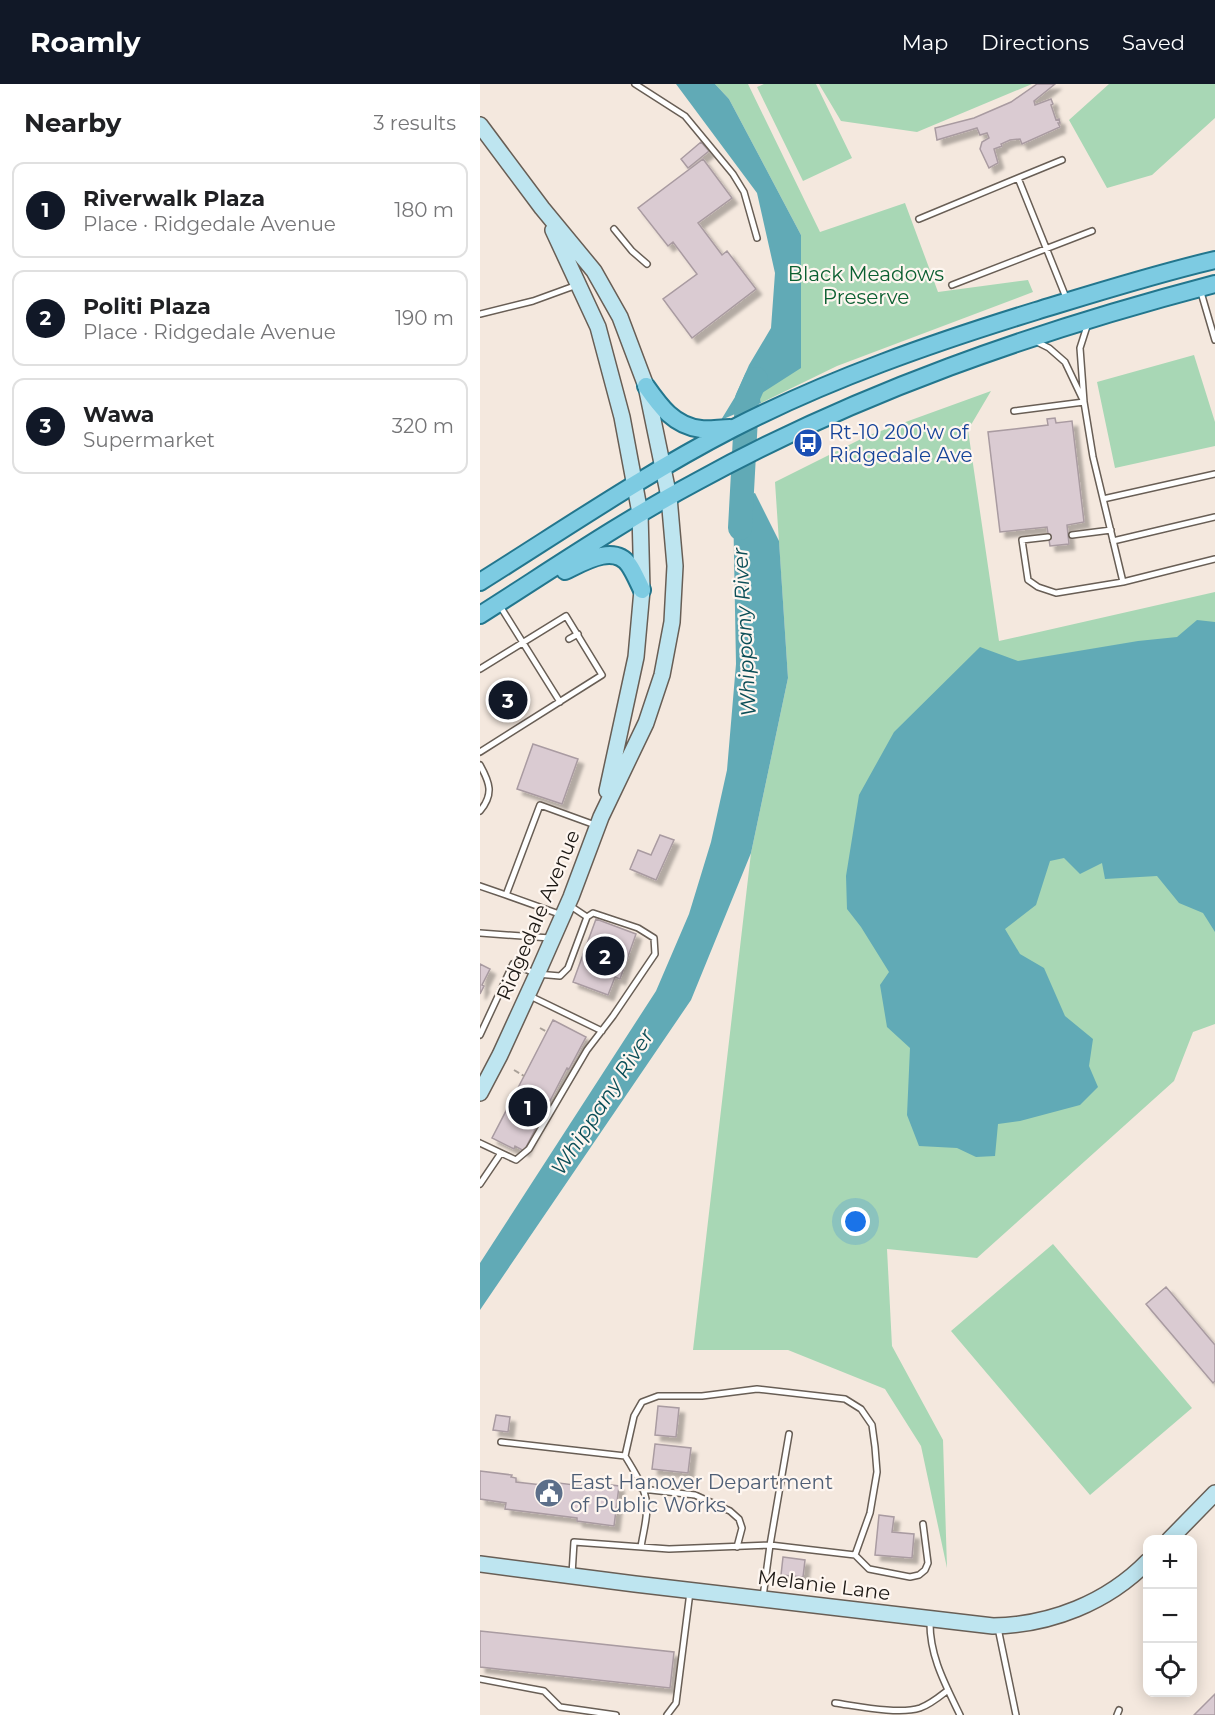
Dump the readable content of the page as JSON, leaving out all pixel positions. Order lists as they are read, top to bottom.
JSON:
{
  "streets": {
    "main road": ["Ridgedale Avenue", "Melanie Lane"]
  },
  "water": ["Whippany River"],
  "parks": ["Black Meadows Preserve"],
  "places": {
    "bus stop": ["Rt-10 200'w of Ridgedale Ave"],
    "public building": ["East Hanover Department of Public Works"]
  },
  "page": {
    "header": "Roamly",
    "nav": ["Map", "Directions", "Saved"],
    "heading": ["Nearby", "3 results"],
    "list": [
      {
        "mark": "1",
        "name": "Riverwalk Plaza",
        "note": "Place · Ridgedale Avenue",
        "value": "180 m"
      },
      {
        "mark": "2",
        "name": "Politi Plaza",
        "note": "Place · Ridgedale Avenue",
        "value": "190 m"
      },
      {
        "mark": "3",
        "name": "Wawa",
        "note": "Supermarket",
        "value": "320 m"
      }
    ],
    "pins": ["3", "2", "1"],
    "map_buttons": ["+", "−"]
  }
}
